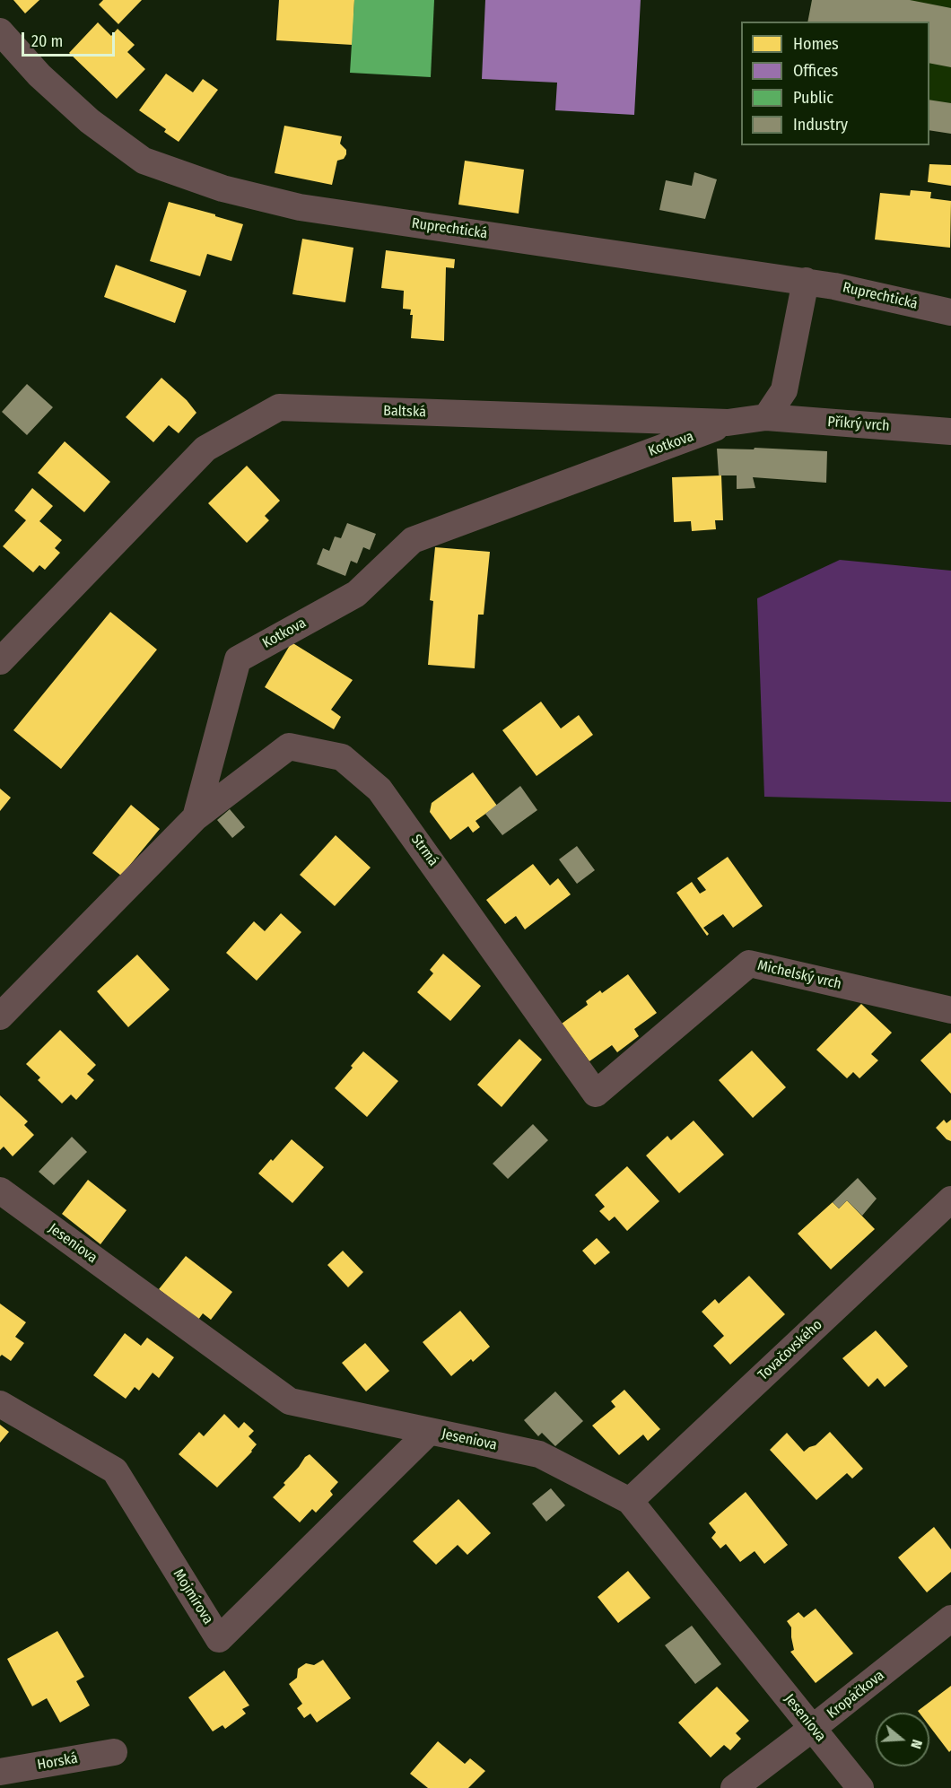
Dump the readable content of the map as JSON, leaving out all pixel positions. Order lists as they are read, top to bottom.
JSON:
{
  "streets": {
    "street": [
      "Ruprechtická",
      "Baltská",
      "Příkrý vrch",
      "Kotkova",
      "Strmá",
      "Michelský vrch",
      "Jeseniova",
      "Tovačovského",
      "Mojmírova",
      "Kropáčkova",
      "Horská"
    ]
  },
  "crossings": [
    ["Baltská", "Příkrý vrch"],
    ["Baltská", "Kotkova"],
    ["Kotkova", "Strmá"],
    ["Strmá", "Michelský vrch"],
    ["Jeseniova", "Tovačovského"],
    ["Jeseniova", "Mojmírova"],
    ["Jeseniova", "Kropáčkova"]
  ],
  "legend": [
    "Homes",
    "Offices",
    "Public",
    "Industry"
  ],
  "scale_bar": "20 m",
  "north": "right"
}
